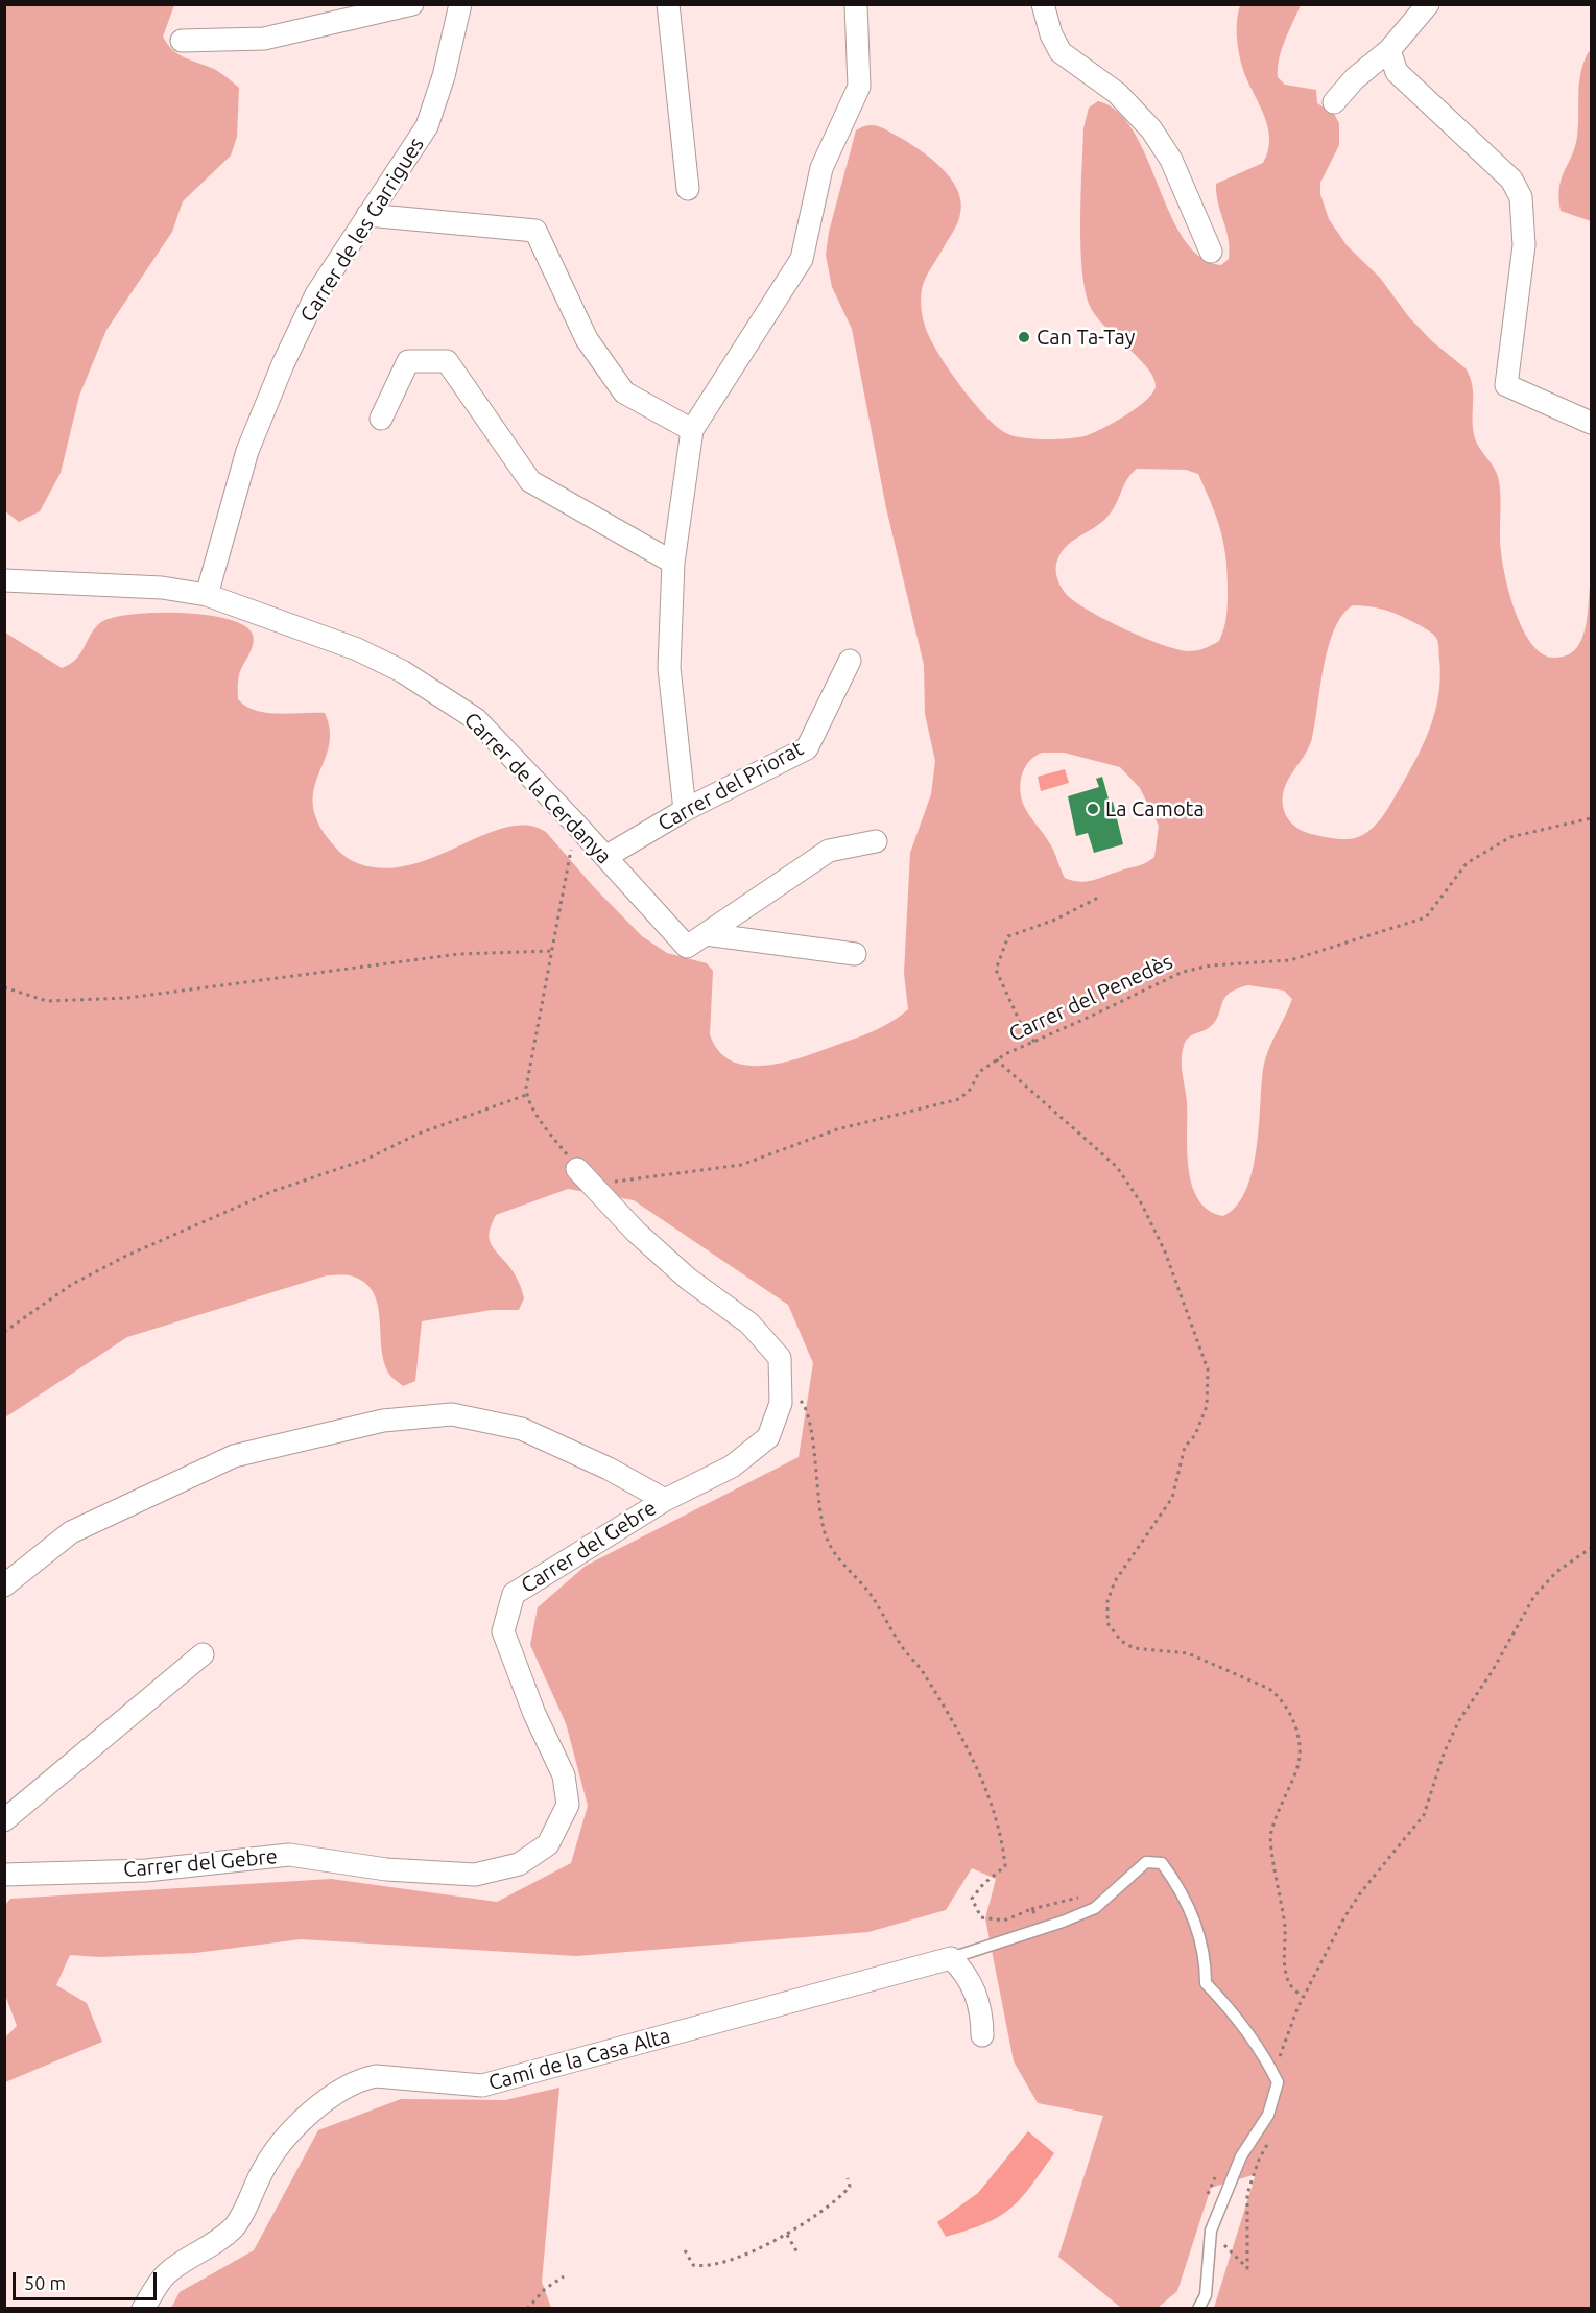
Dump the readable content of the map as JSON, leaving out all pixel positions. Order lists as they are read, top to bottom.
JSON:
{
  "streets": {
    "street": [
      "Carrer de les Garrigues",
      "Carrer del Priorat",
      "Carrer de la Cerdanya",
      "Carrer del Gebre",
      "Camí de la Casa Alta"
    ],
    "path": ["Carrer del Penedès"]
  },
  "crossings": [
    ["Carrer de les Garrigues", "Carrer de la Cerdanya"],
    ["Carrer del Priorat", "Carrer de la Cerdanya"],
    ["Carrer del Penedès", "Carrer del Gebre"]
  ],
  "places": ["Can Ta-Tay", "La Camota"],
  "scale_bar": "50 m"
}
